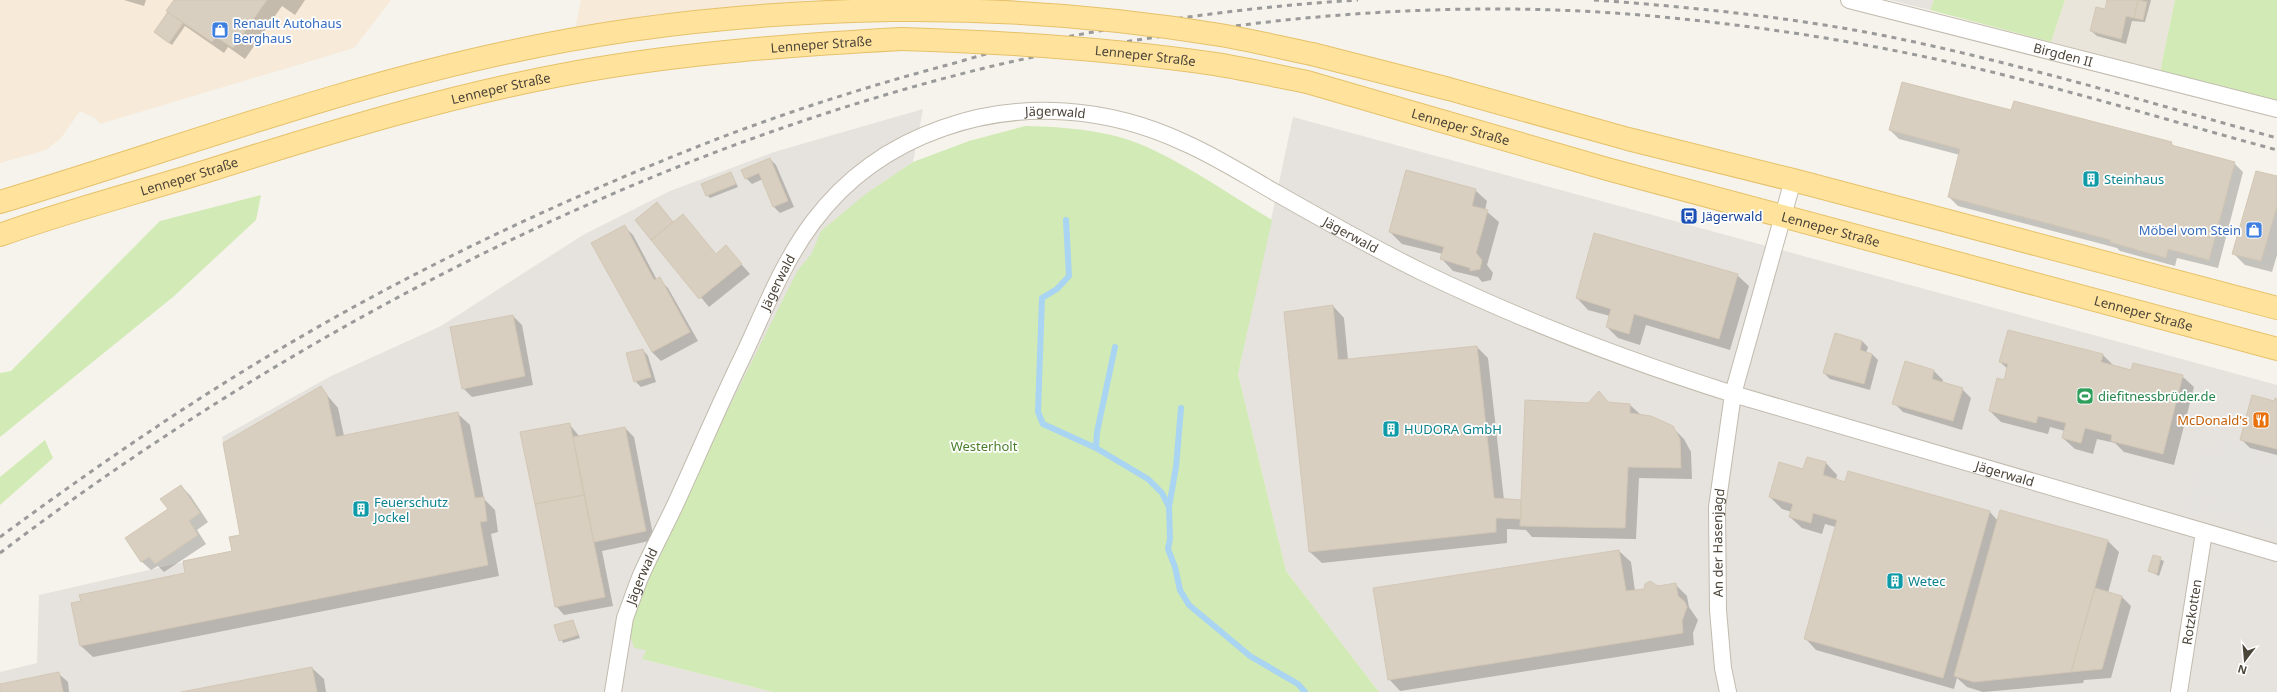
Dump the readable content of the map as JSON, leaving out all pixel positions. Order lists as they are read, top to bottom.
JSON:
{
  "streets": {
    "main road": ["Lenneper Straße"],
    "street": [
      "Birgden II",
      "Jägerwald",
      "An der Hasenjagd",
      "Rotzkotten"
    ]
  },
  "crossings": [
    ["Jägerwald", "An der Hasenjagd"],
    ["Jägerwald", "Rotzkotten"]
  ],
  "parks": ["Westerholt"],
  "places": {
    "shop": ["Renault Autohaus Berghaus", "Möbel vom Stein"],
    "building": [
      "Steinhaus",
      "HUDORA GmbH",
      "Feuerschutz Jockel",
      "Wetec"
    ],
    "bus stop": ["Jägerwald"],
    "sports": ["diefitnessbrüder.de"],
    "restaurant": ["McDonald's"]
  },
  "north": "bottom"
}
